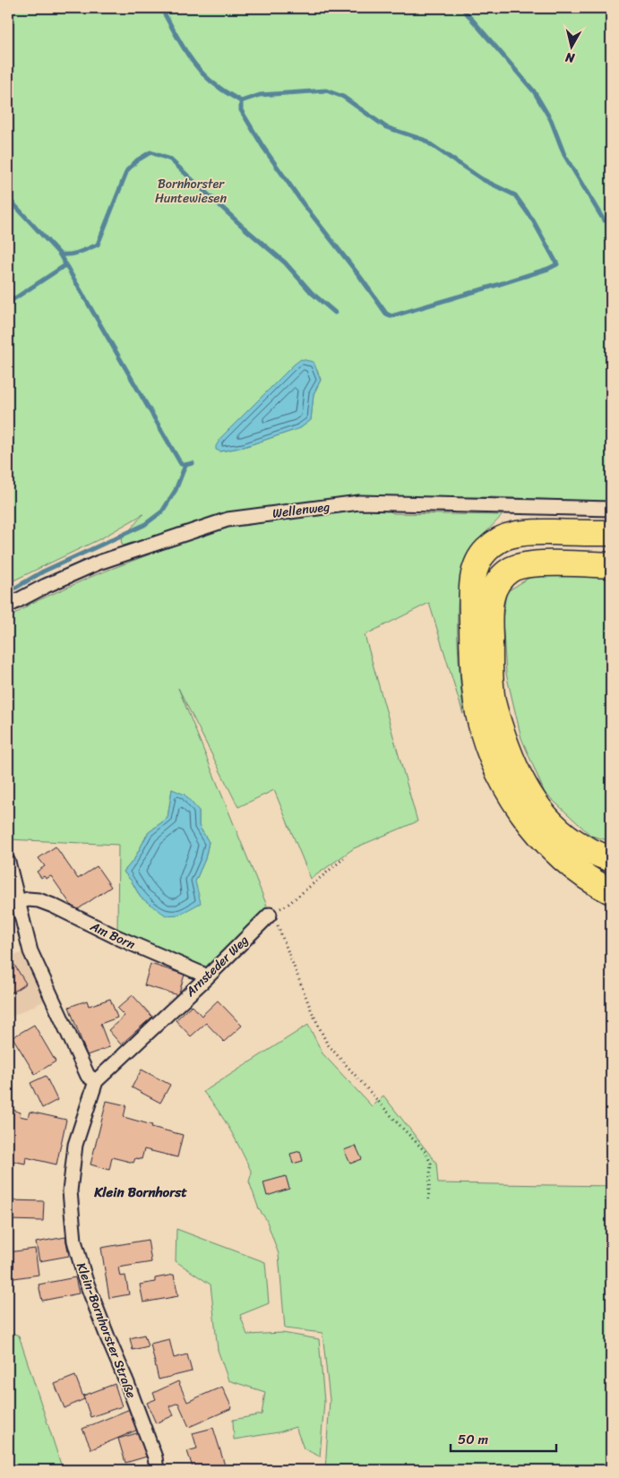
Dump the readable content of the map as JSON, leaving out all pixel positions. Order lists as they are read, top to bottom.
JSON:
{
  "streets": {
    "street": [
      "Wellenweg",
      "Am Born",
      "Arnsteder Weg",
      "Klein-Bornhorster Straße"
    ]
  },
  "crossings": [
    ["Am Born", "Arnsteder Weg"],
    ["Arnsteder Weg", "Klein-Bornhorster Straße"]
  ],
  "districts": ["Klein Bornhorst"],
  "parks": ["Bornhorster Huntewiesen"],
  "scale_bar": "50 m",
  "north": "bottom"
}
